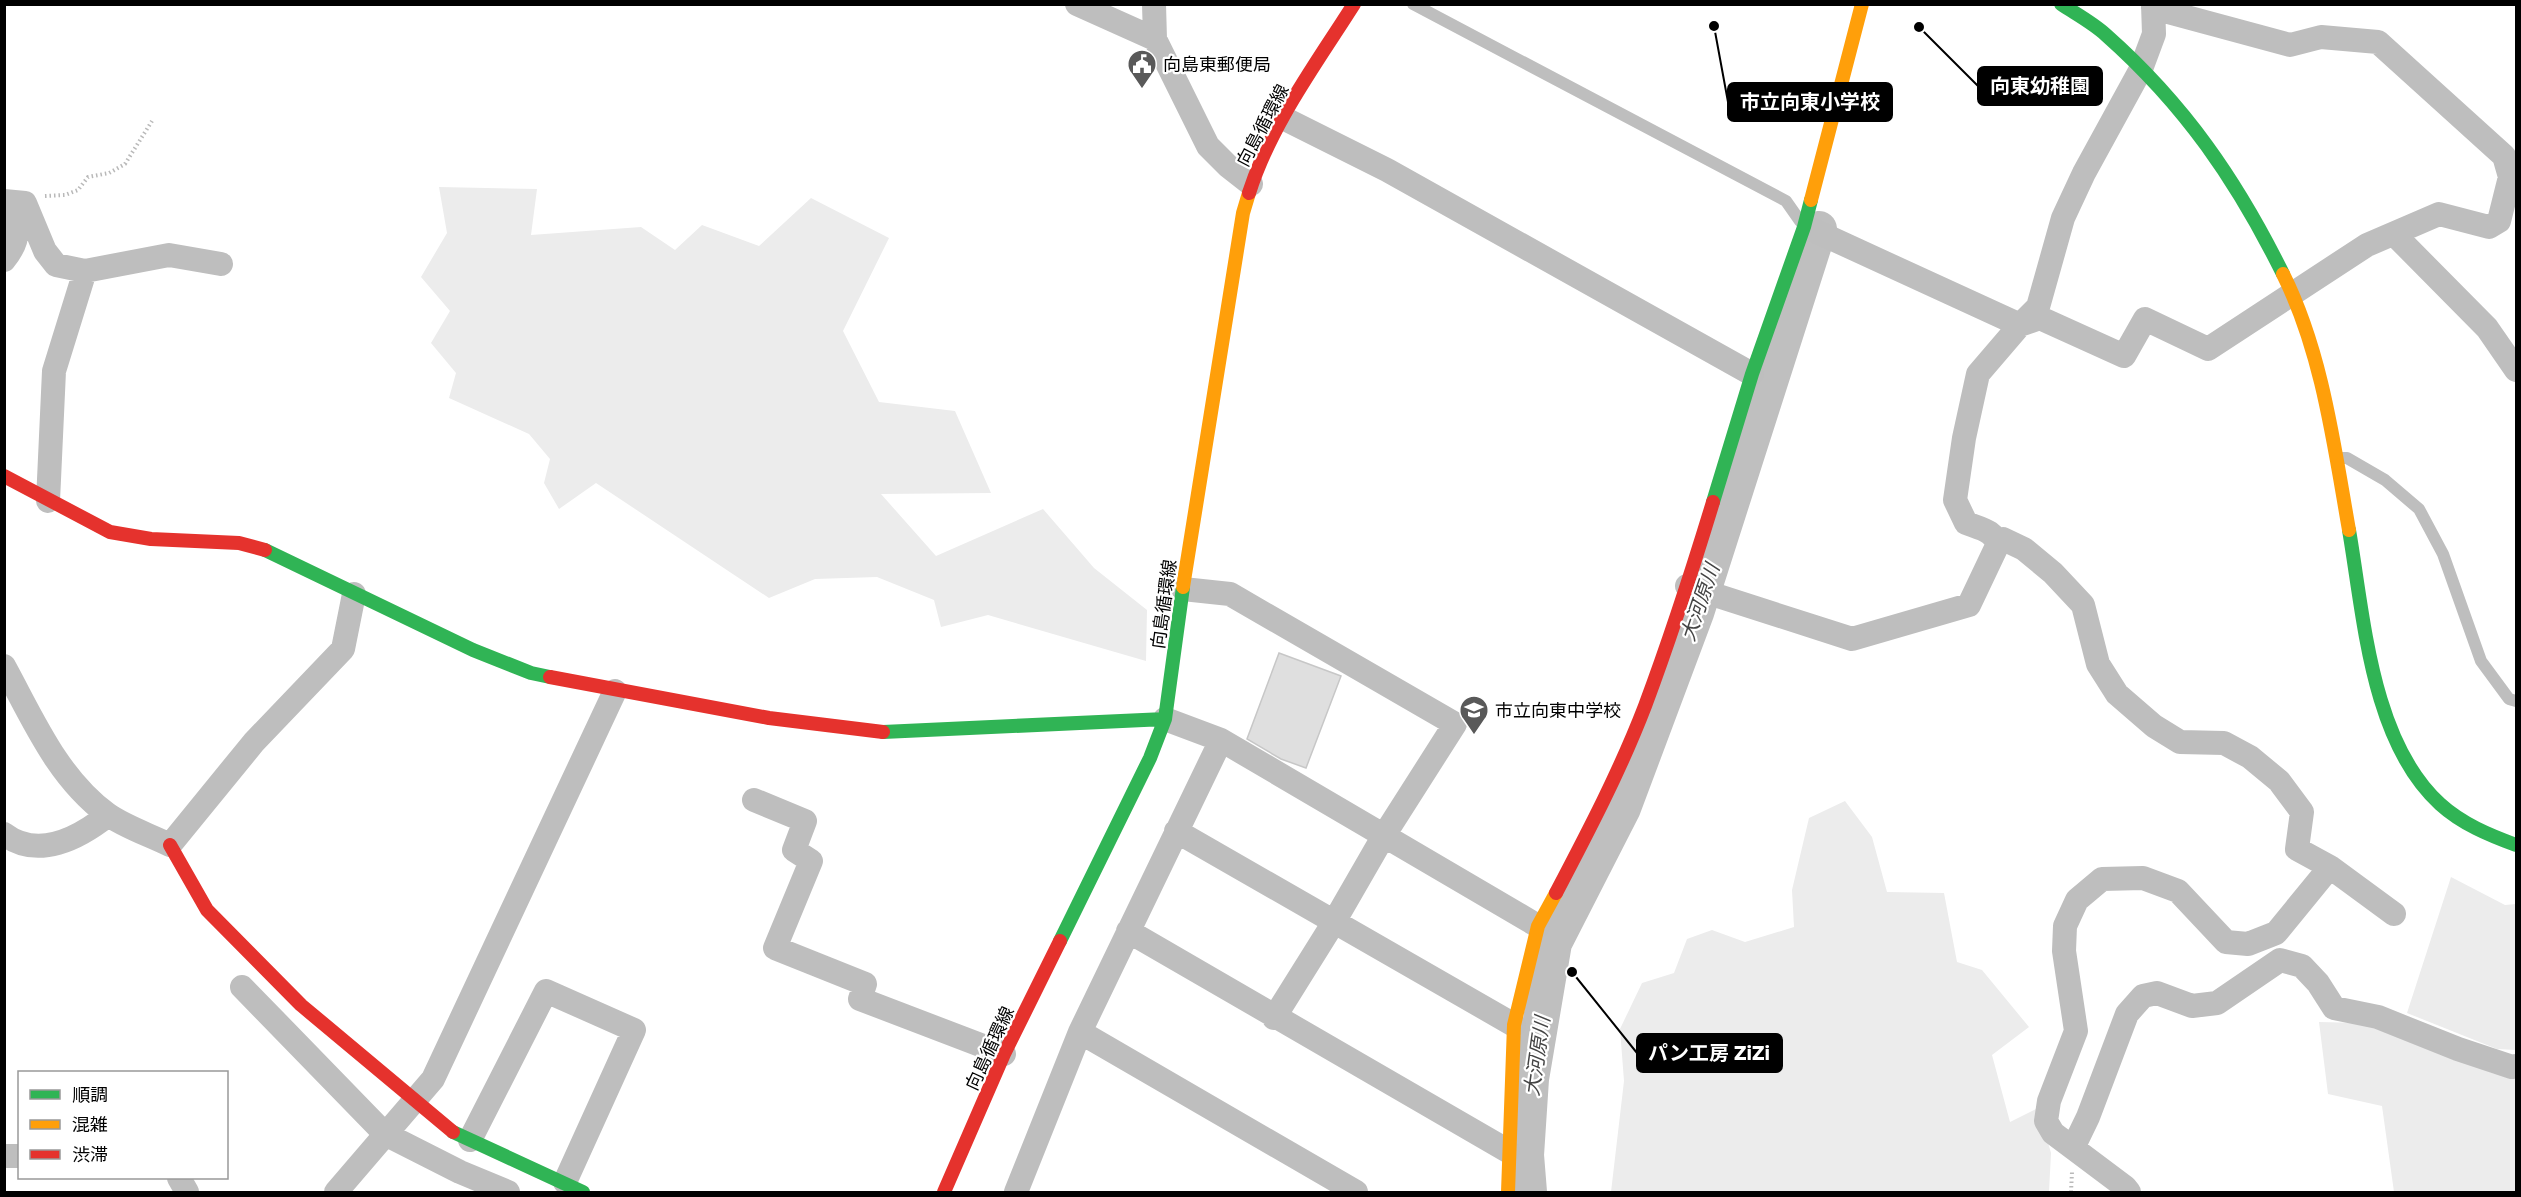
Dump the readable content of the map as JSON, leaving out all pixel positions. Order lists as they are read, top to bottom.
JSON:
{
  "streets": {
    "street": ["向島循環線"]
  },
  "water": ["大河原川"],
  "places": {
    "other": ["市立向東小学校", "向東幼稚園", "パン工房 ZiZi"],
    "public building": ["向島東郵便局"],
    "school or university": ["市立向東中学校"]
  },
  "legend": ["順調", "混雑", "渋滞"]
}
